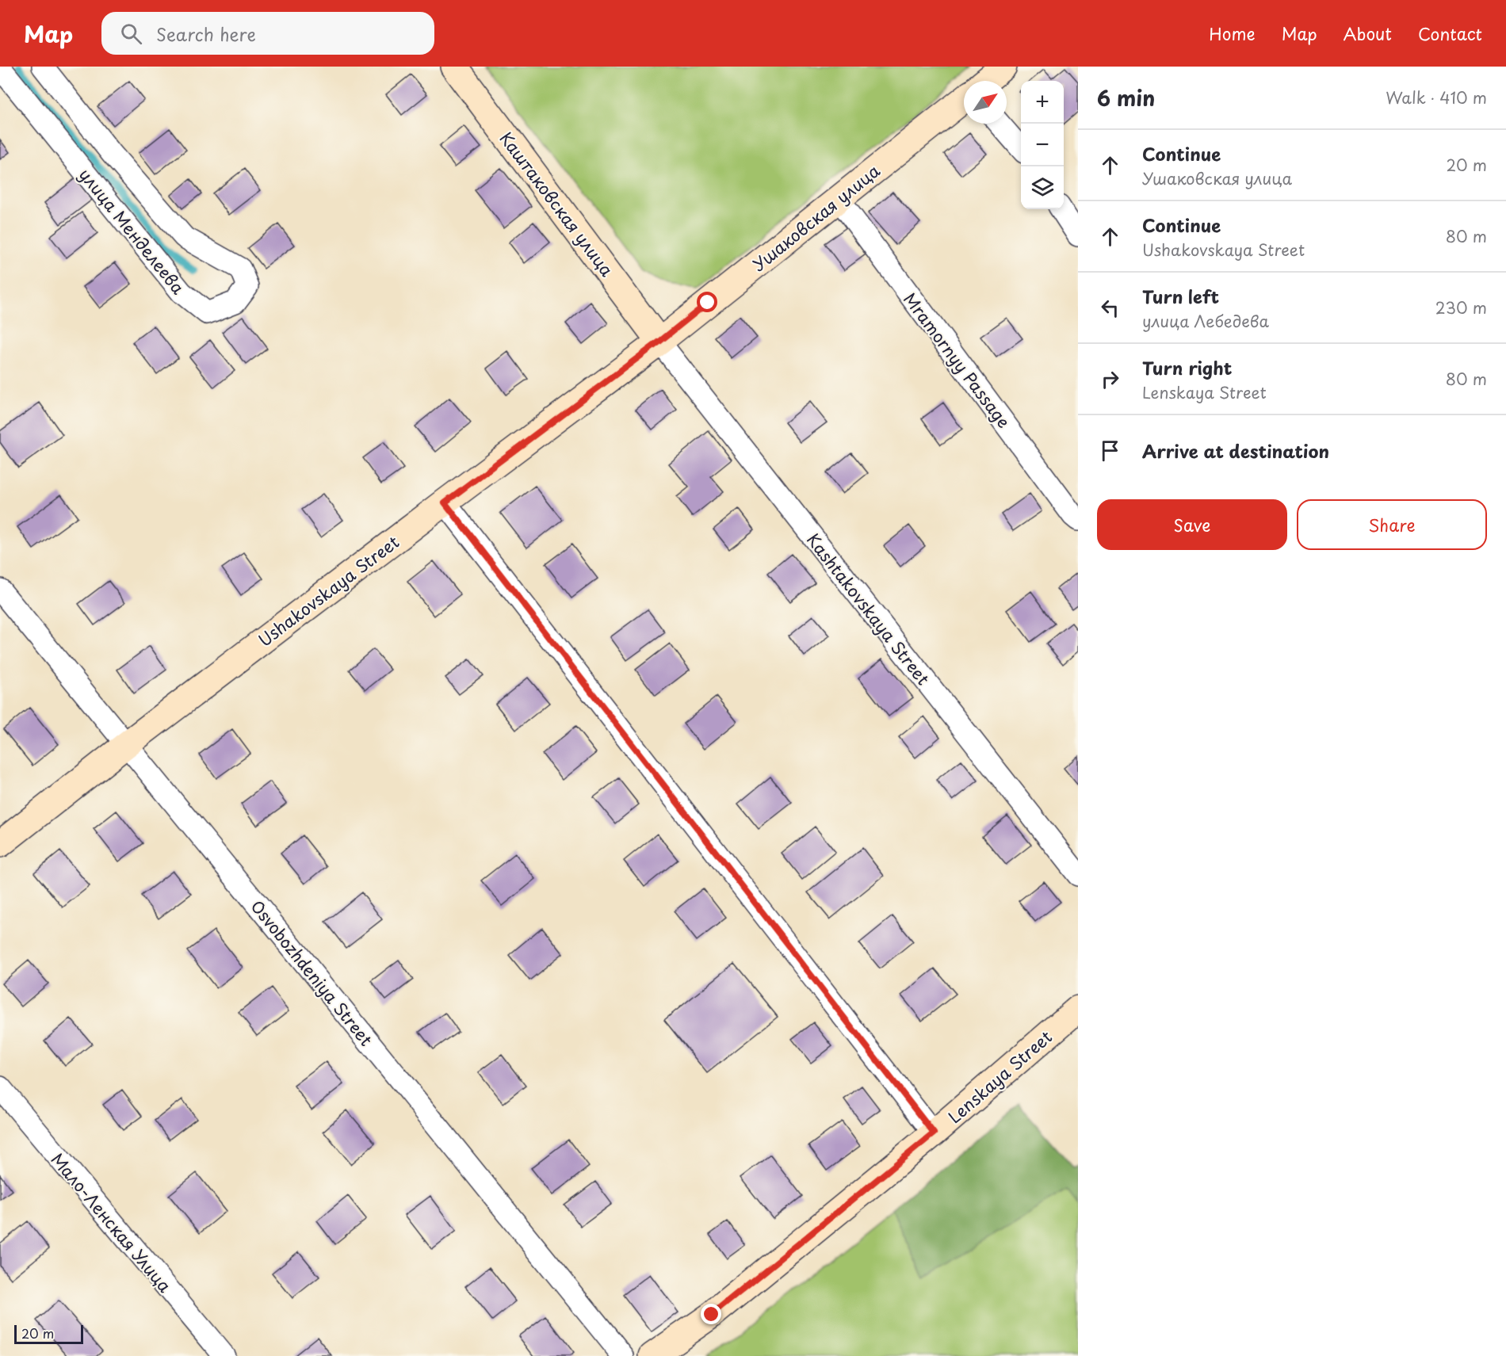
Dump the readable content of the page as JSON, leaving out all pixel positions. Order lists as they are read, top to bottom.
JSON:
{
  "streets": {
    "main road": [
      "Каштаковская улица",
      "Ушаковская улица",
      "Ushakovskaya Street",
      "Lenskaya Street"
    ],
    "street": [
      "улица Менделеева",
      "Mramornyy Passage",
      "Kashtakovskaya Street",
      "Osvobozhdeniya Street",
      "Мало-Ленская Улица"
    ]
  },
  "crossings": [
    ["Каштаковская улица", "Ушаковская улица"],
    ["Каштаковская улица", "Ushakovskaya Street"],
    ["Каштаковская улица", "Kashtakovskaya Street"],
    ["Ушаковская улица", "Mramornyy Passage"],
    ["Ушаковская улица", "Ushakovskaya Street"],
    ["Ушаковская улица", "Kashtakovskaya Street"],
    ["Ushakovskaya Street", "Kashtakovskaya Street"],
    ["Ushakovskaya Street", "Osvobozhdeniya Street"]
  ],
  "scale_bar": "20 m",
  "north": "top right",
  "page": {
    "header": "Map",
    "search": "Search here",
    "nav": [
      "Home",
      "Map",
      "About",
      "Contact"
    ],
    "heading": ["6 min", "Walk · 410 m"],
    "map_buttons": ["+", "−"],
    "list": [
      ["Continue", "Ушаковская улица", "20 m"],
      ["Continue", "Ushakovskaya Street", "80 m"],
      ["Turn left", "улица Лебедева", "230 m"],
      ["Turn right", "Lenskaya Street", "80 m"],
      "Arrive at destination"
    ],
    "buttons": ["Save", "Share"],
    "scale": "20 m"
  }
}
